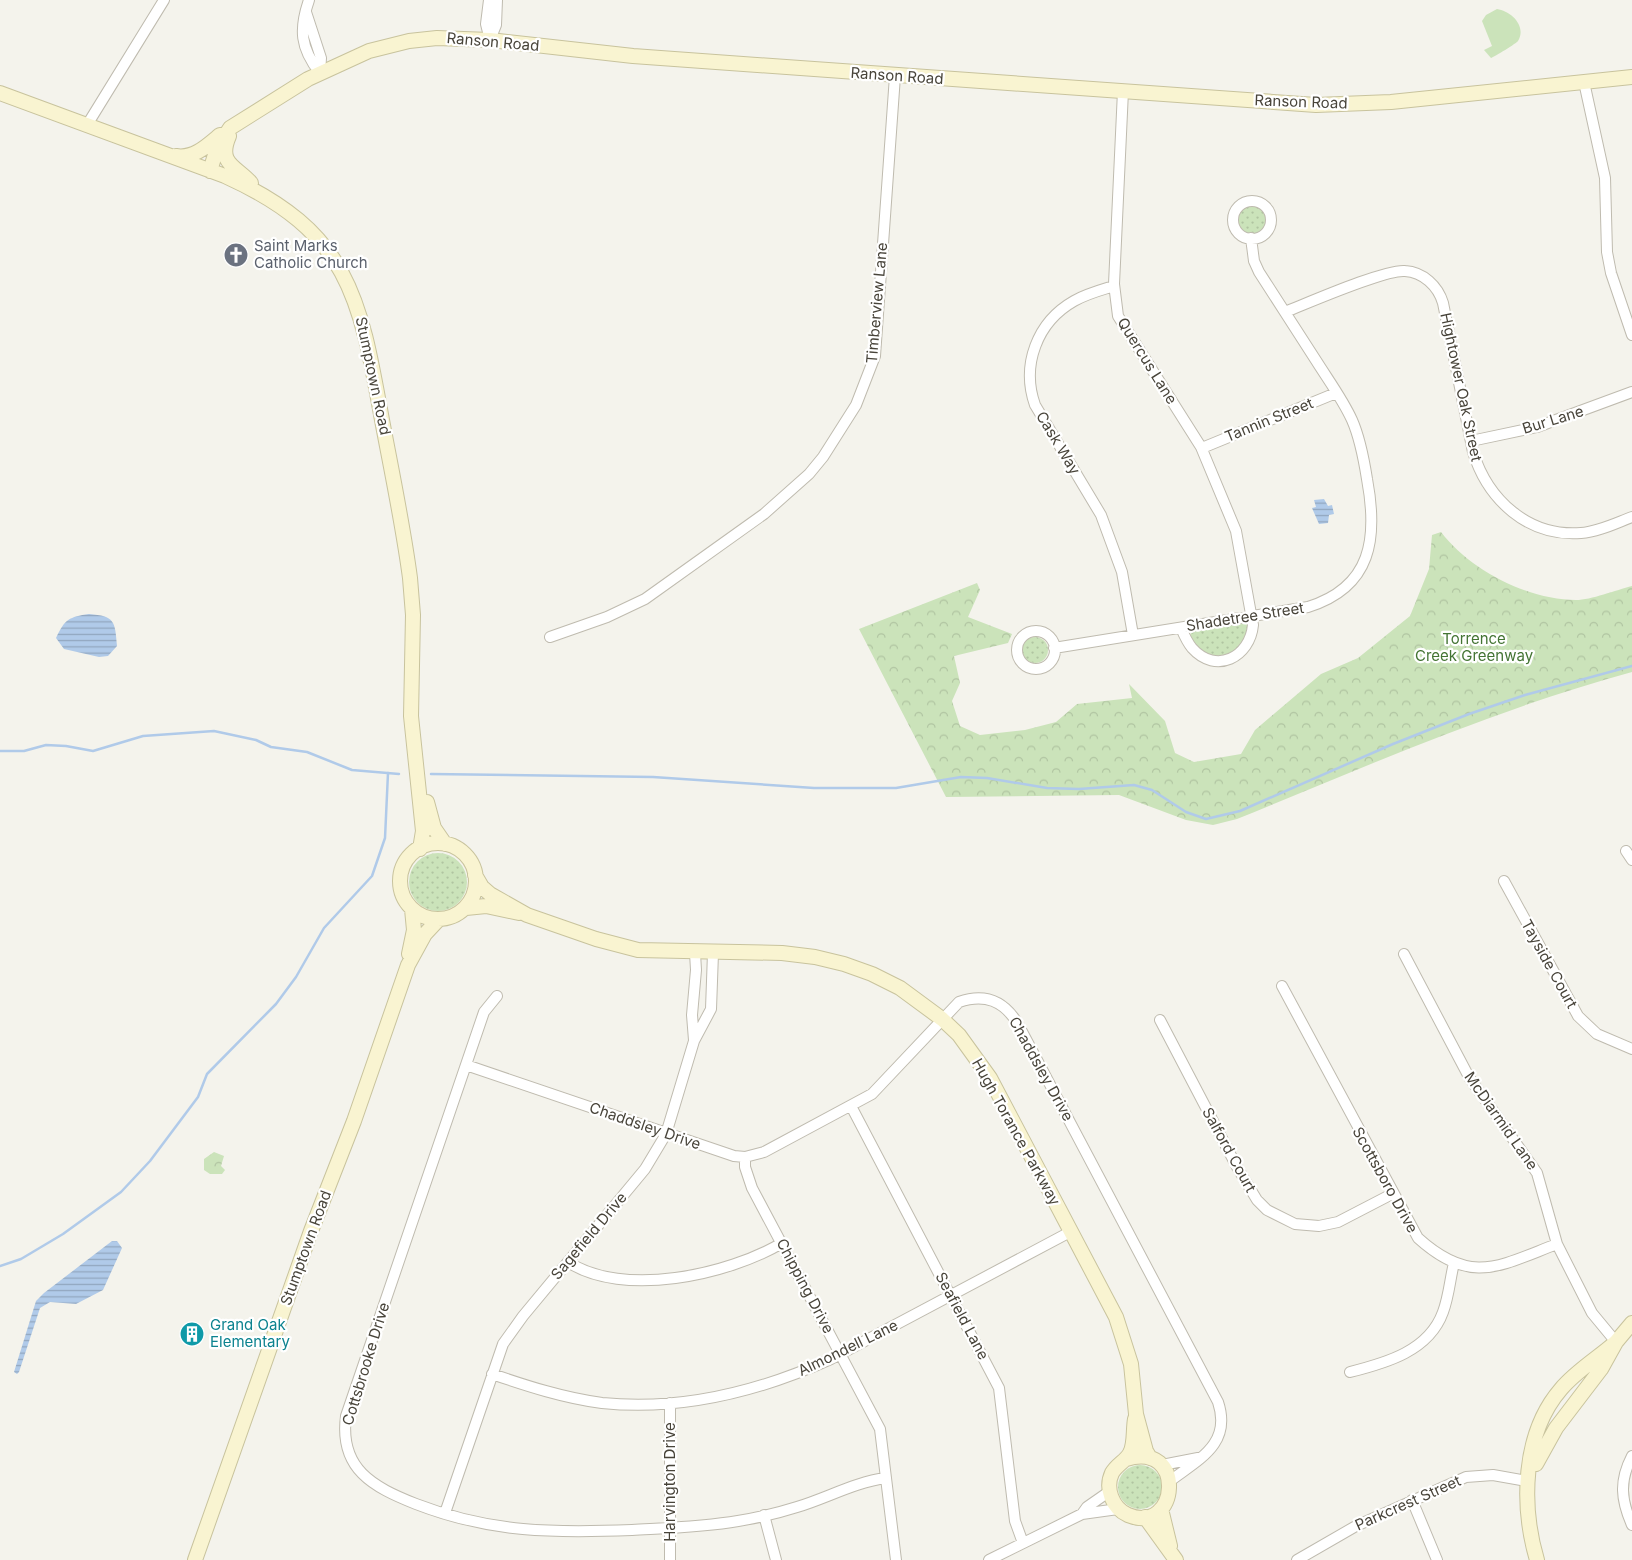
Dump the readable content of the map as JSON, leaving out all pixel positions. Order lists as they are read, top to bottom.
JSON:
{
  "streets": {
    "street": [
      "Ranson Road",
      "Timberview Lane",
      "Quercus Lane",
      "Stumptown Road",
      "Hightower Oak Street",
      "Tannin Street",
      "Bur Lane",
      "Cask Way",
      "Shadetree Street",
      "Tayside Court",
      "Chaddsley Drive",
      "McDiarmid Lane",
      "Hugh Torance Parkway",
      "Salford Court",
      "Scottsboro Drive",
      "Sagefield Drive",
      "Chipping Drive",
      "Seafield Lane",
      "Almondell Lane",
      "Cottsbrooke Drive",
      "Harvington Drive",
      "Parkcrest Street"
    ]
  },
  "crossings": [
    ["Ranson Road", "Timberview Lane"],
    ["Ranson Road", "Quercus Lane"],
    ["Ranson Road", "Stumptown Road"],
    ["Quercus Lane", "Tannin Street"],
    ["Quercus Lane", "Cask Way"],
    ["Quercus Lane", "Shadetree Street"],
    ["Stumptown Road", "Hugh Torance Parkway"],
    ["Hightower Oak Street", "Bur Lane"],
    ["Hightower Oak Street", "Shadetree Street"],
    ["Tannin Street", "Shadetree Street"],
    ["Cask Way", "Shadetree Street"],
    ["Chaddsley Drive", "Hugh Torance Parkway"],
    ["Chaddsley Drive", "Sagefield Drive"],
    ["Chaddsley Drive", "Chipping Drive"],
    ["Chaddsley Drive", "Seafield Lane"],
    ["Chaddsley Drive", "Cottsbrooke Drive"],
    ["McDiarmid Lane", "Scottsboro Drive"],
    ["Hugh Torance Parkway", "Sagefield Drive"],
    ["Hugh Torance Parkway", "Almondell Lane"],
    ["Salford Court", "Scottsboro Drive"],
    ["Sagefield Drive", "Almondell Lane"],
    ["Sagefield Drive", "Cottsbrooke Drive"],
    ["Chipping Drive", "Almondell Lane"],
    ["Chipping Drive", "Cottsbrooke Drive"],
    ["Seafield Lane", "Almondell Lane"],
    ["Almondell Lane", "Harvington Drive"],
    ["Cottsbrooke Drive", "Harvington Drive"]
  ],
  "parks": ["Torrence Creek Greenway"],
  "places": {
    "church": ["Saint Marks Catholic Church"],
    "building": ["Grand Oak Elementary"]
  }
}
